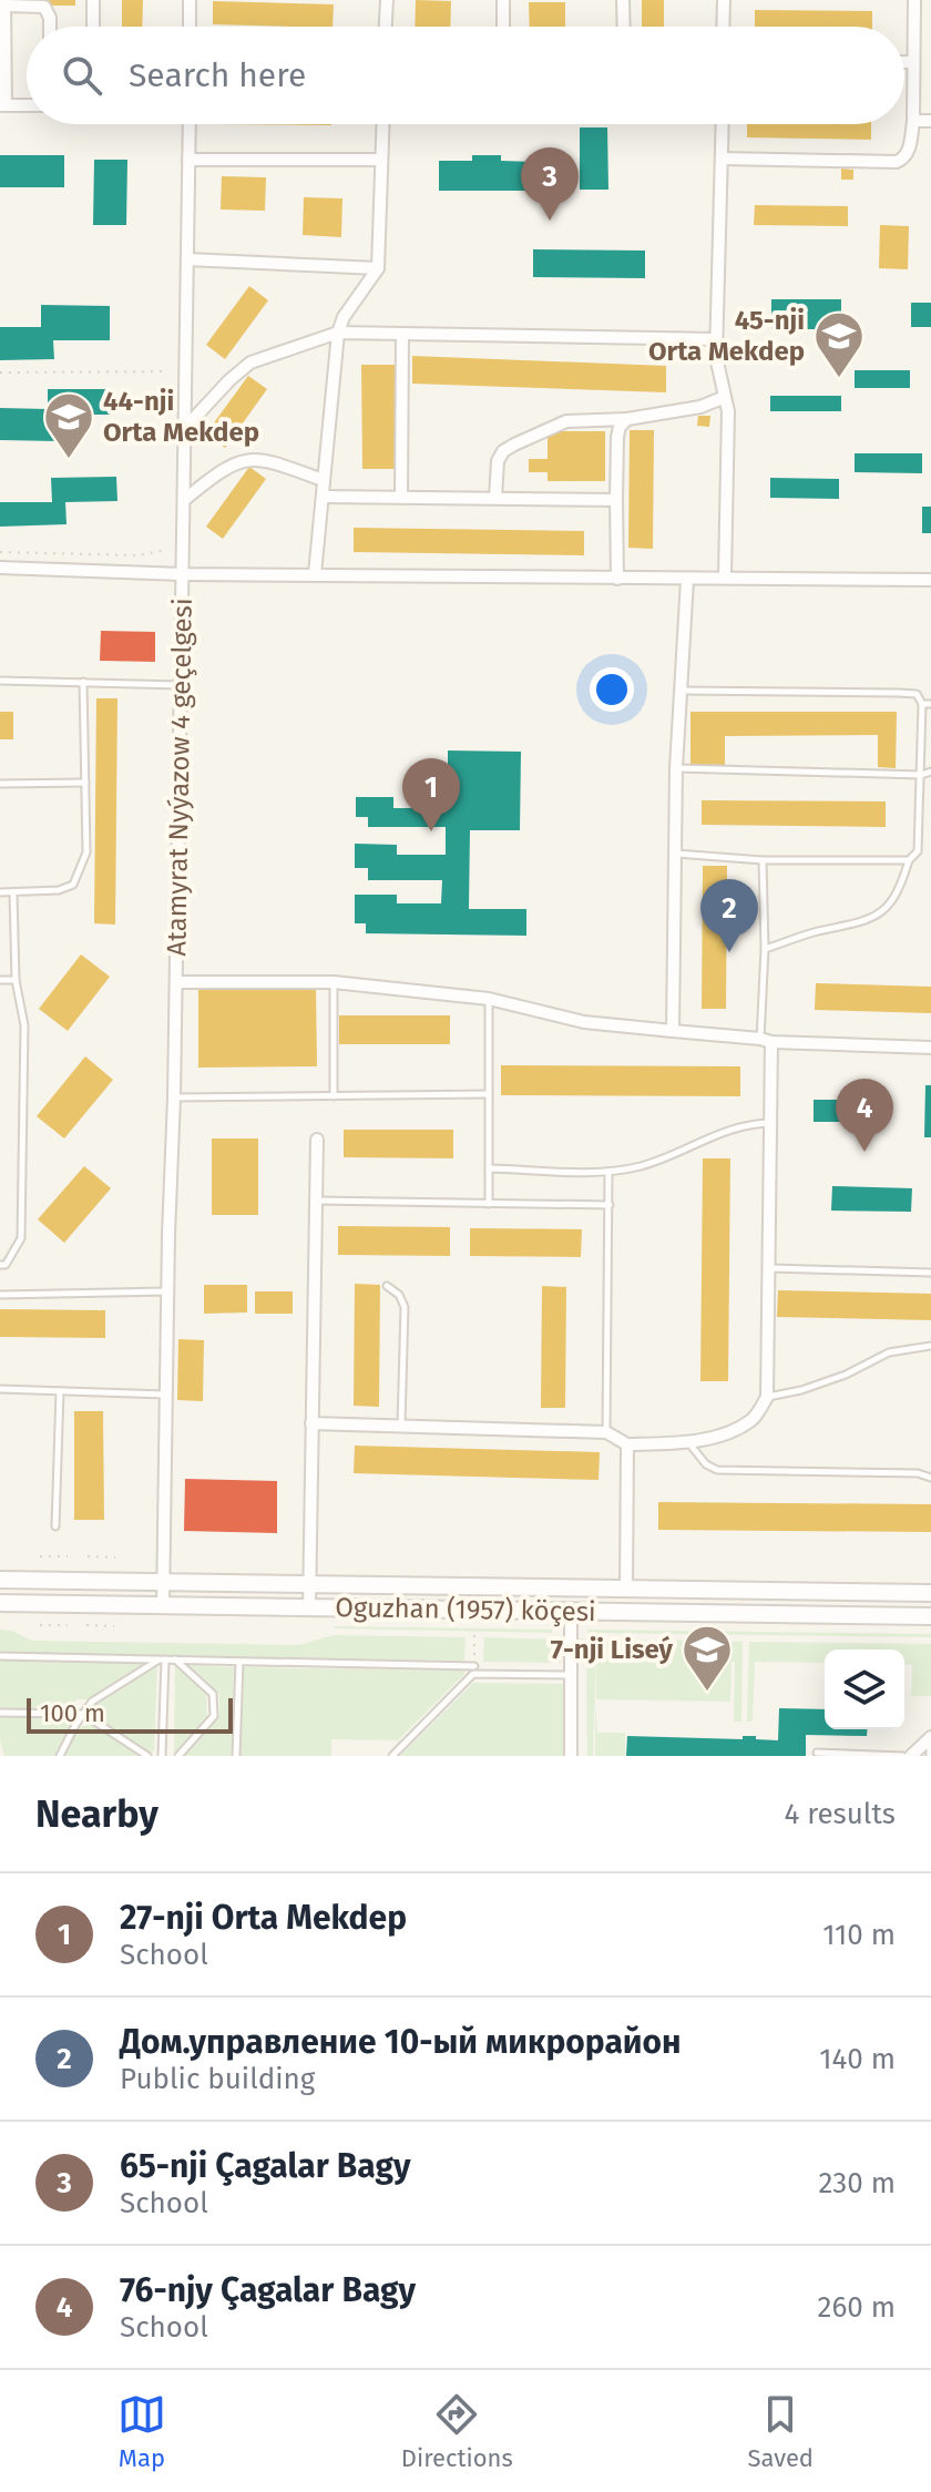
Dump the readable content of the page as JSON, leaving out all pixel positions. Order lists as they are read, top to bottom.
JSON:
{
  "streets": {
    "main road": ["Oguzhan (1957) köçesi"],
    "street": ["Atamyrat Nyýazow 4 geçelgesi"]
  },
  "crossings": [
    ["Atamyrat Nyýazow 4 geçelgesi", "Oguzhan (1957) köçesi"]
  ],
  "places": {
    "school or university": ["45-nji Orta Mekdep", "44-nji Orta Mekdep", "7-nji Liseý"]
  },
  "scale_bar": "100 m",
  "page": {
    "search": "Search here",
    "pins": [
      "3",
      "1",
      "2",
      "4"
    ],
    "scale": "100 m",
    "heading": ["Nearby", "4 results"],
    "list": [
      {
        "mark": "1",
        "name": "27-nji Orta Mekdep",
        "note": "School",
        "value": "110 m"
      },
      {
        "mark": "2",
        "name": "Дом.управление 10-ый микрорайон",
        "note": "Public building",
        "value": "140 m"
      },
      {
        "mark": "3",
        "name": "65-nji Çagalar Bagy",
        "note": "School",
        "value": "230 m"
      },
      {
        "mark": "4",
        "name": "76-njy Çagalar Bagy",
        "note": "School",
        "value": "260 m"
      }
    ],
    "nav": ["Map", "Directions", "Saved"]
  }
}
